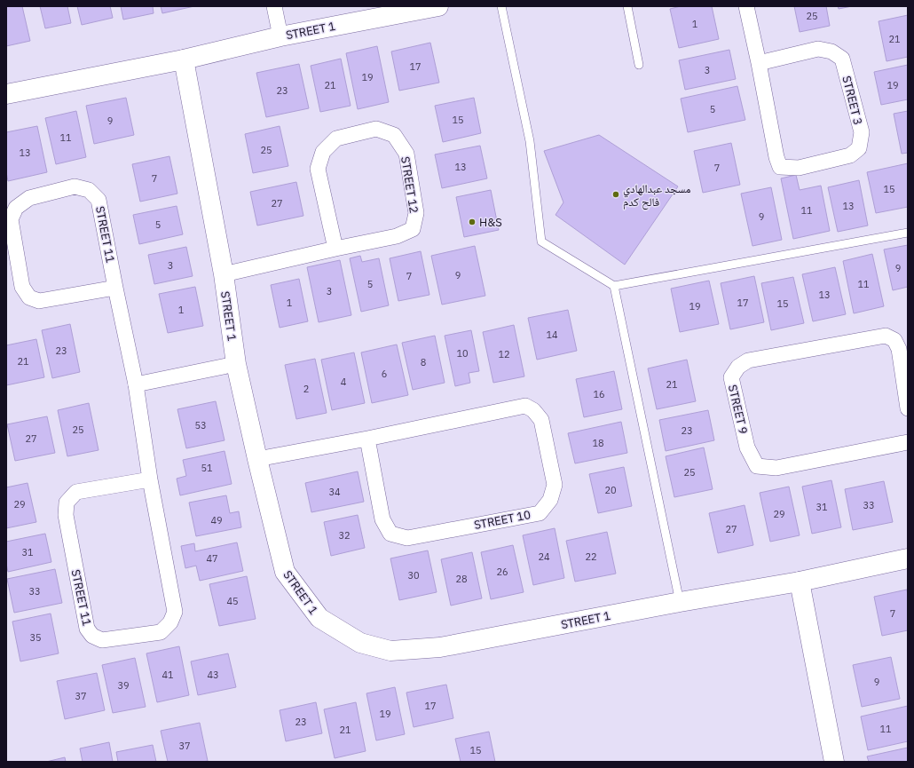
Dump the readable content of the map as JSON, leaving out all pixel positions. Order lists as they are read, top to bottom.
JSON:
{
  "streets": {
    "street": [
      "STREET 1",
      "STREET 3",
      "STREET 12",
      "STREET 11",
      "STREET 9",
      "STREET 10"
    ]
  },
  "crossings": [
    ["STREET 1", "STREET 12"],
    ["STREET 1", "STREET 10"]
  ],
  "places": ["مسجد عبدالهادي فالح كدم", "H&S"],
  "house_numbers": [
    "25",
    "1",
    "21",
    "17",
    "3",
    "19",
    "21",
    "19",
    "23",
    "5",
    "15",
    "9",
    "11",
    "25",
    "13",
    "13",
    "7",
    "7",
    "15",
    "27",
    "13",
    "11",
    "9",
    "5",
    "3",
    "9",
    "9",
    "7",
    "5",
    "11",
    "3",
    "13",
    "1",
    "17",
    "15",
    "19",
    "1",
    "14",
    "23",
    "10",
    "12",
    "21",
    "8",
    "6",
    "4",
    "21",
    "2",
    "16",
    "53",
    "25",
    "23",
    "27",
    "18",
    "51",
    "25",
    "20",
    "34",
    "29",
    "33",
    "31",
    "29",
    "49",
    "27",
    "32",
    "31",
    "24",
    "22",
    "47",
    "26",
    "30",
    "28",
    "33",
    "45",
    "7",
    "35",
    "41",
    "43",
    "9",
    "39",
    "37",
    "17",
    "19",
    "23",
    "11",
    "21",
    "37",
    "15"
  ]
}
